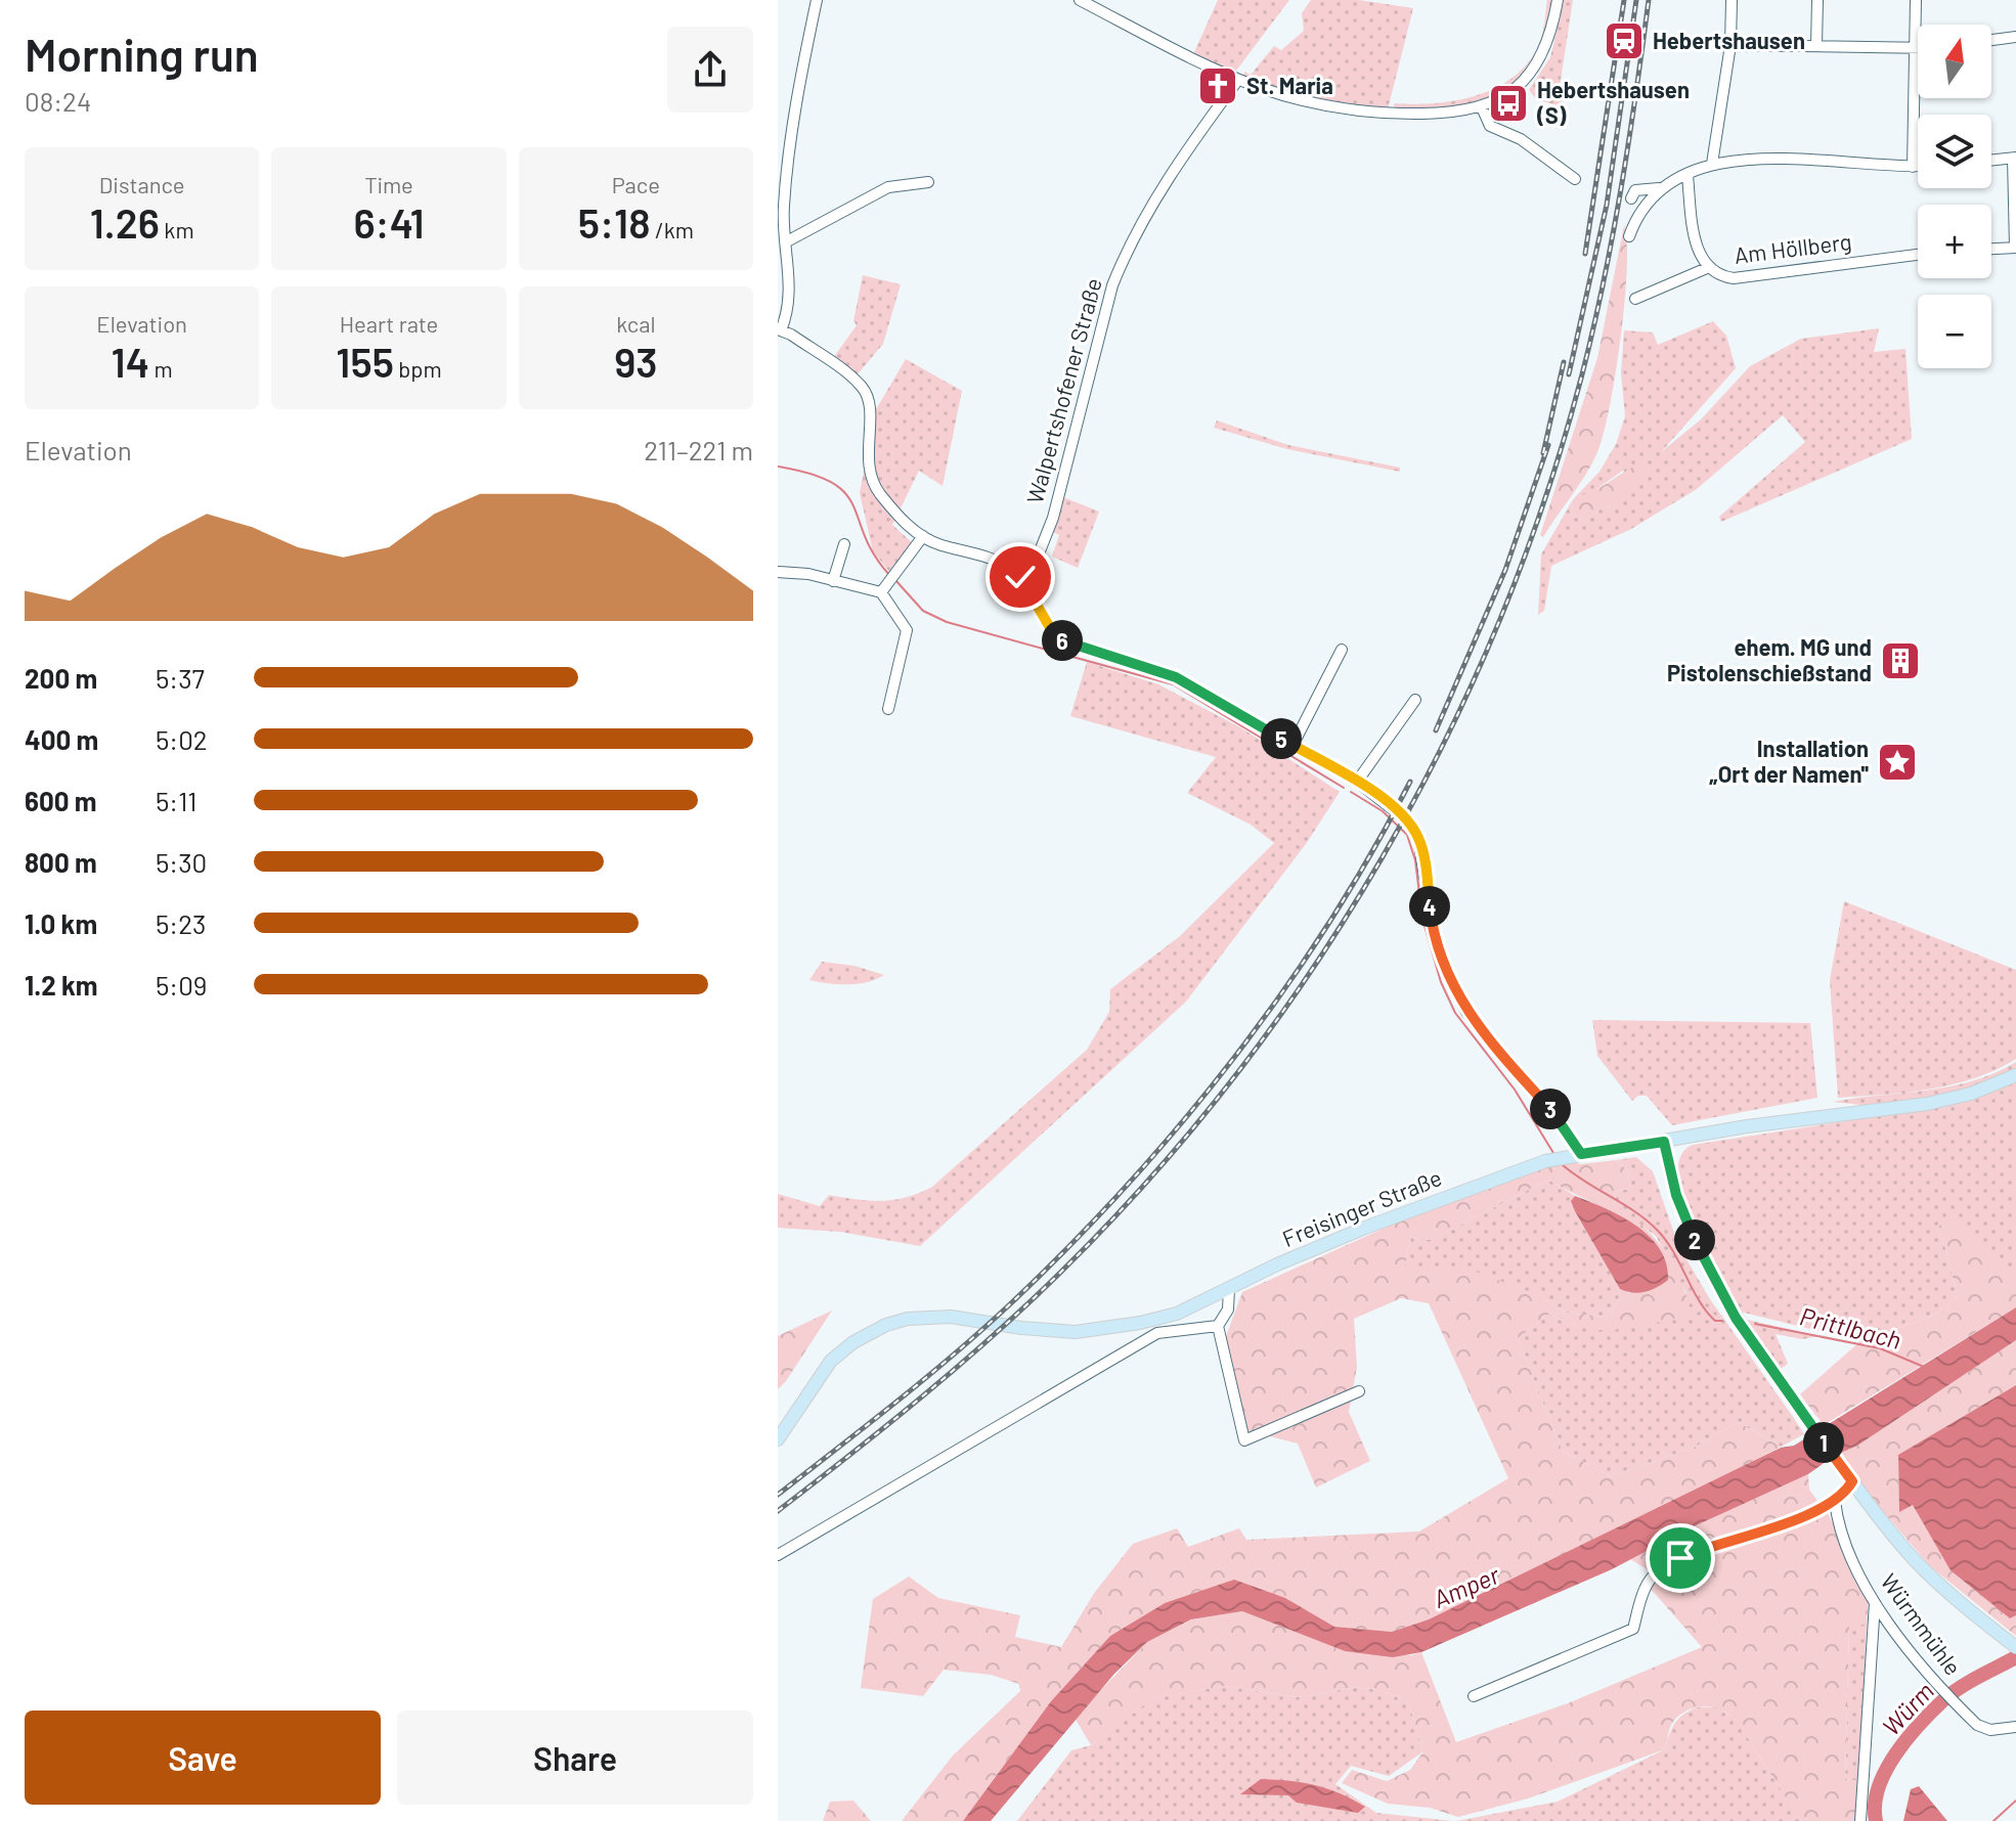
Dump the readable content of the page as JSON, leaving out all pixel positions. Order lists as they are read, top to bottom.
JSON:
{
  "streets": {
    "main road": ["Freisinger Straße"],
    "street": ["Am Höllberg", "Walpertshofener Straße", "Würmmühle"]
  },
  "water": ["Prittlbach", "Amper", "Würm"],
  "places": {
    "station": ["Hebertshausen"],
    "church": ["St. Maria"],
    "bus stop": ["Hebertshausen (S)"],
    "building": ["ehem. MG und Pistolenschießstand"],
    "place": ["Installation „Ort der Namen''"]
  },
  "north": "top",
  "page": {
    "heading": ["Morning run", "08:24"],
    "map_buttons": ["+", "−"],
    "stats": [
      ["Distance", "1.26 km"],
      ["Time", "6:41"],
      ["Pace", "5:18 /km"],
      ["Elevation", "14 m"],
      ["Heart rate", "155 bpm"],
      ["kcal", "93"]
    ],
    "chart": ["Elevation", "211–221 m"],
    "pins": [
      "6",
      "5",
      "4",
      "3",
      "2",
      "1"
    ],
    "list": [
      {
        "name": "200 m",
        "note": "5:37"
      },
      {
        "name": "400 m",
        "note": "5:02"
      },
      {
        "name": "600 m",
        "note": "5:11"
      },
      {
        "name": "800 m",
        "note": "5:30"
      },
      {
        "name": "1.0 km",
        "note": "5:23"
      },
      {
        "name": "1.2 km",
        "note": "5:09"
      }
    ],
    "buttons": ["Save", "Share"]
  }
}
